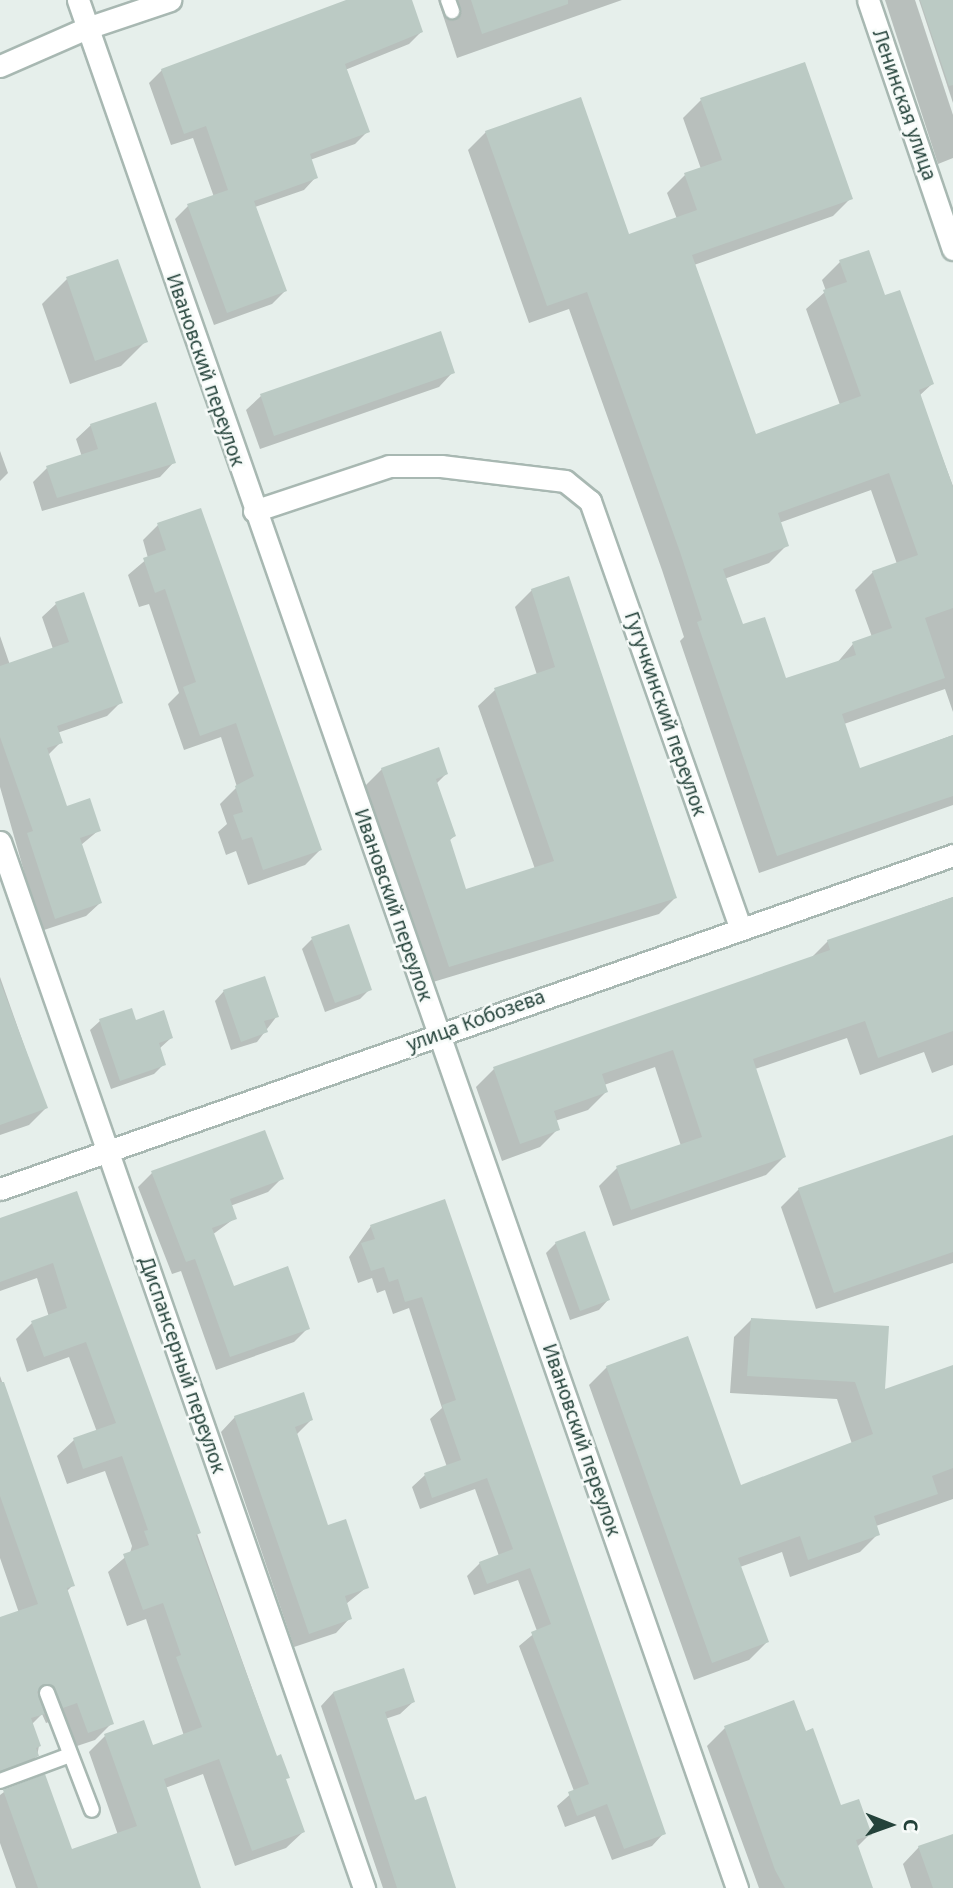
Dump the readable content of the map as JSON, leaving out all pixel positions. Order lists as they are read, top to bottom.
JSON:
{
  "streets": {
    "street": [
      "Ленинская улица",
      "Ивановский переулок",
      "Гугучкинский переулок",
      "улица Кобозева",
      "Диспансерный переулок"
    ]
  },
  "crossings": [
    ["Ивановский переулок", "Гугучкинский переулок"],
    ["Ивановский переулок", "улица Кобозева"],
    ["Гугучкинский переулок", "улица Кобозева"],
    ["улица Кобозева", "Диспансерный переулок"]
  ],
  "north": "right"
}
